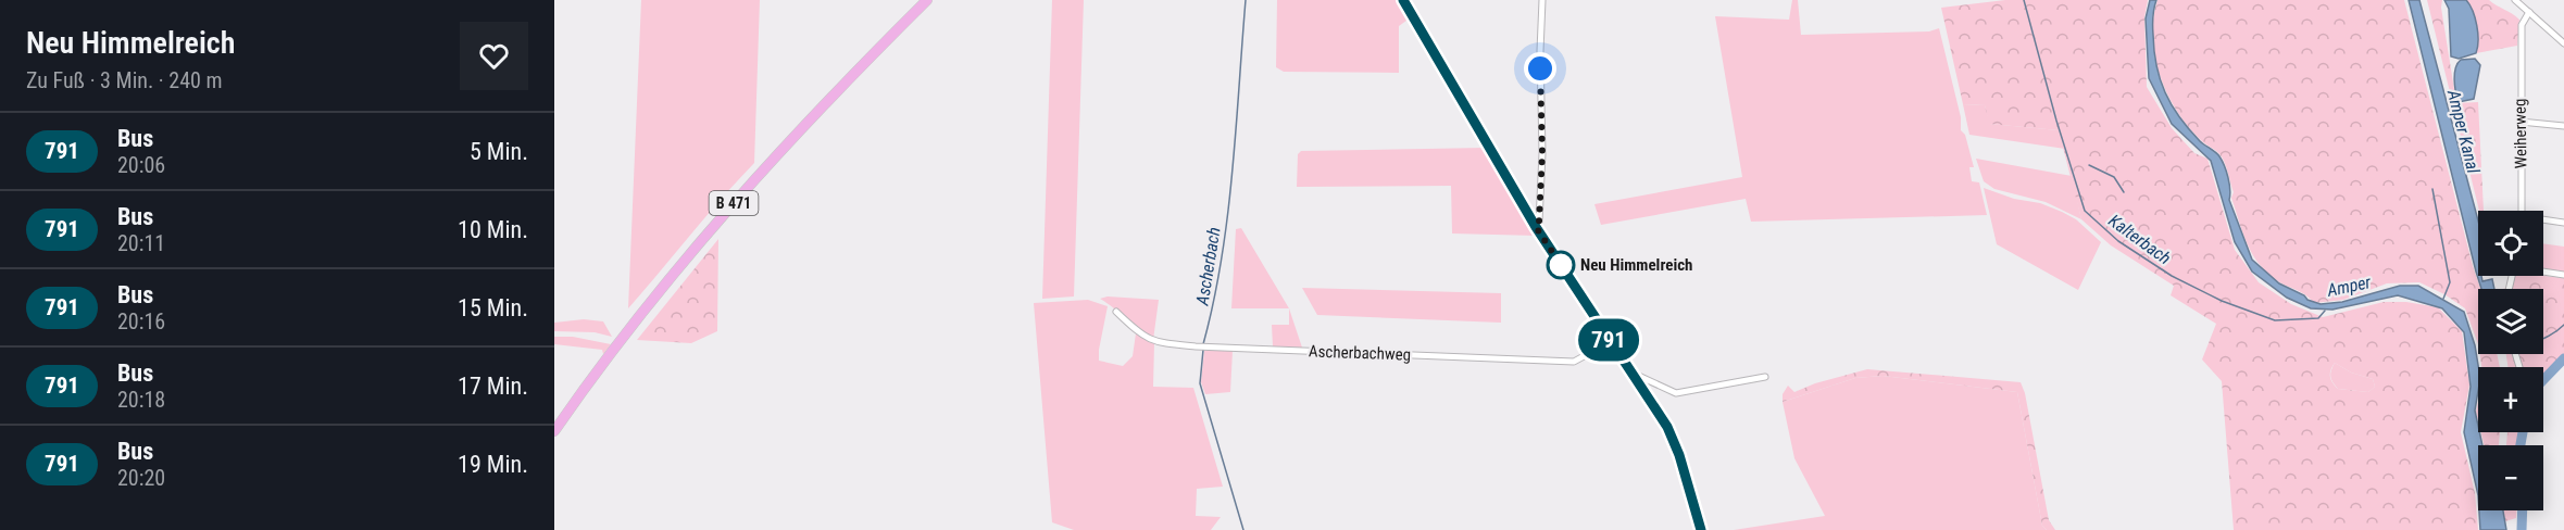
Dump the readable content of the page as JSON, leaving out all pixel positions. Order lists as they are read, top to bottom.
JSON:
{
  "streets": {
    "highway": ["B 471"],
    "street": ["Weiherweg", "Ascherbachweg"]
  },
  "water": [
    "Amper Kanal",
    "Kalterbach",
    "Ascherbach",
    "Amper"
  ],
  "places": ["Neu Himmelreich"],
  "lines": ["bus line 791"],
  "page": {
    "heading": ["Neu Himmelreich", "Zu Fuß · 3 Min. · 240 m"],
    "on_map": "791",
    "list": [
      {
        "mark": "791",
        "name": "Bus",
        "note": "20:06",
        "value": "5 Min."
      },
      {
        "mark": "791",
        "name": "Bus",
        "note": "20:11",
        "value": "10 Min."
      },
      {
        "mark": "791",
        "name": "Bus",
        "note": "20:16",
        "value": "15 Min."
      },
      {
        "mark": "791",
        "name": "Bus",
        "note": "20:18",
        "value": "17 Min."
      },
      {
        "mark": "791",
        "name": "Bus",
        "note": "20:20",
        "value": "19 Min."
      }
    ],
    "map_buttons": ["+", "−"]
  }
}
